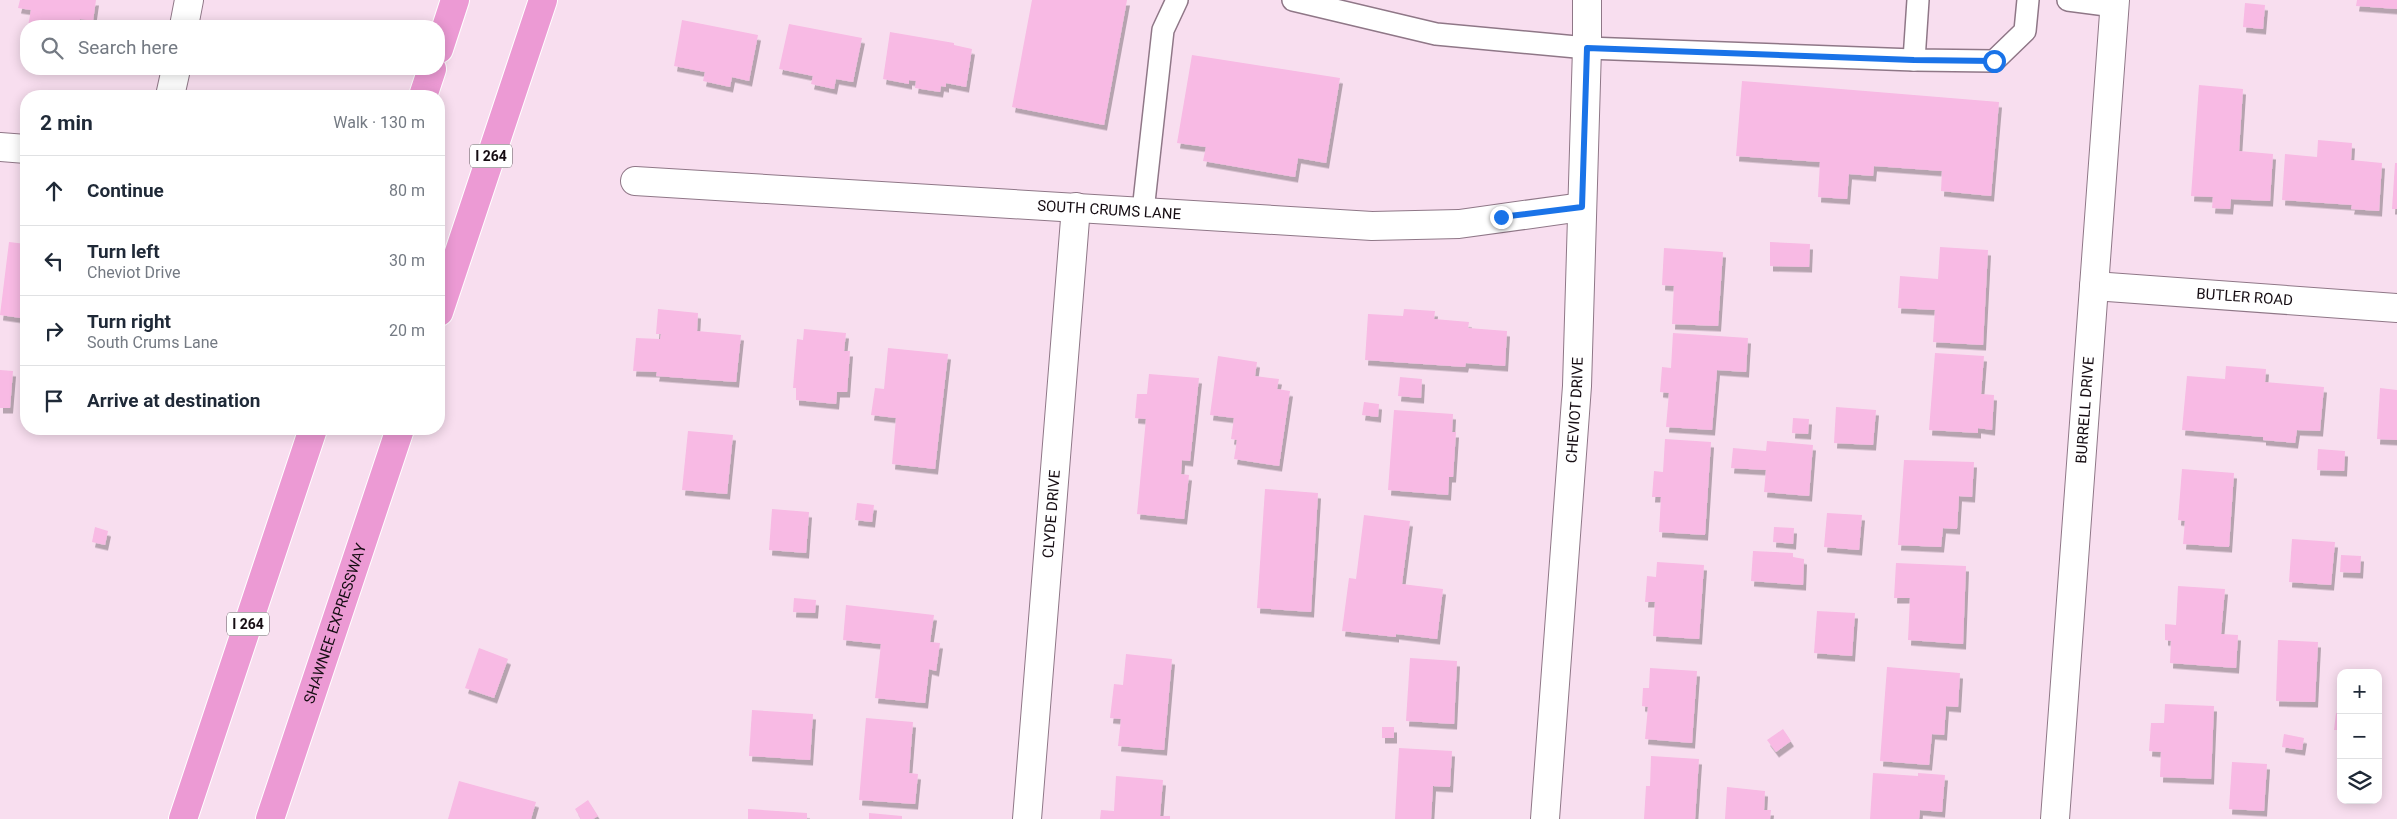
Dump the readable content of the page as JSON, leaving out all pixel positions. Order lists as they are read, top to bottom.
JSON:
{
  "streets": {
    "highway": ["I 264", "SHAWNEE EXPRESSWAY"],
    "street": [
      "SOUTH CRUMS LANE",
      "BUTLER ROAD",
      "CHEVIOT DRIVE",
      "BURRELL DRIVE",
      "CLYDE DRIVE"
    ]
  },
  "crossings": [
    ["SOUTH CRUMS LANE", "CHEVIOT DRIVE"],
    ["SOUTH CRUMS LANE", "CLYDE DRIVE"],
    ["BUTLER ROAD", "BURRELL DRIVE"]
  ],
  "page": {
    "search": "Search here",
    "heading": ["2 min", "Walk · 130 m"],
    "list": [
      ["Continue", "80 m"],
      ["Turn left", "Cheviot Drive", "30 m"],
      ["Turn right", "South Crums Lane", "20 m"],
      "Arrive at destination"
    ],
    "map_buttons": ["+", "−"]
  }
}
